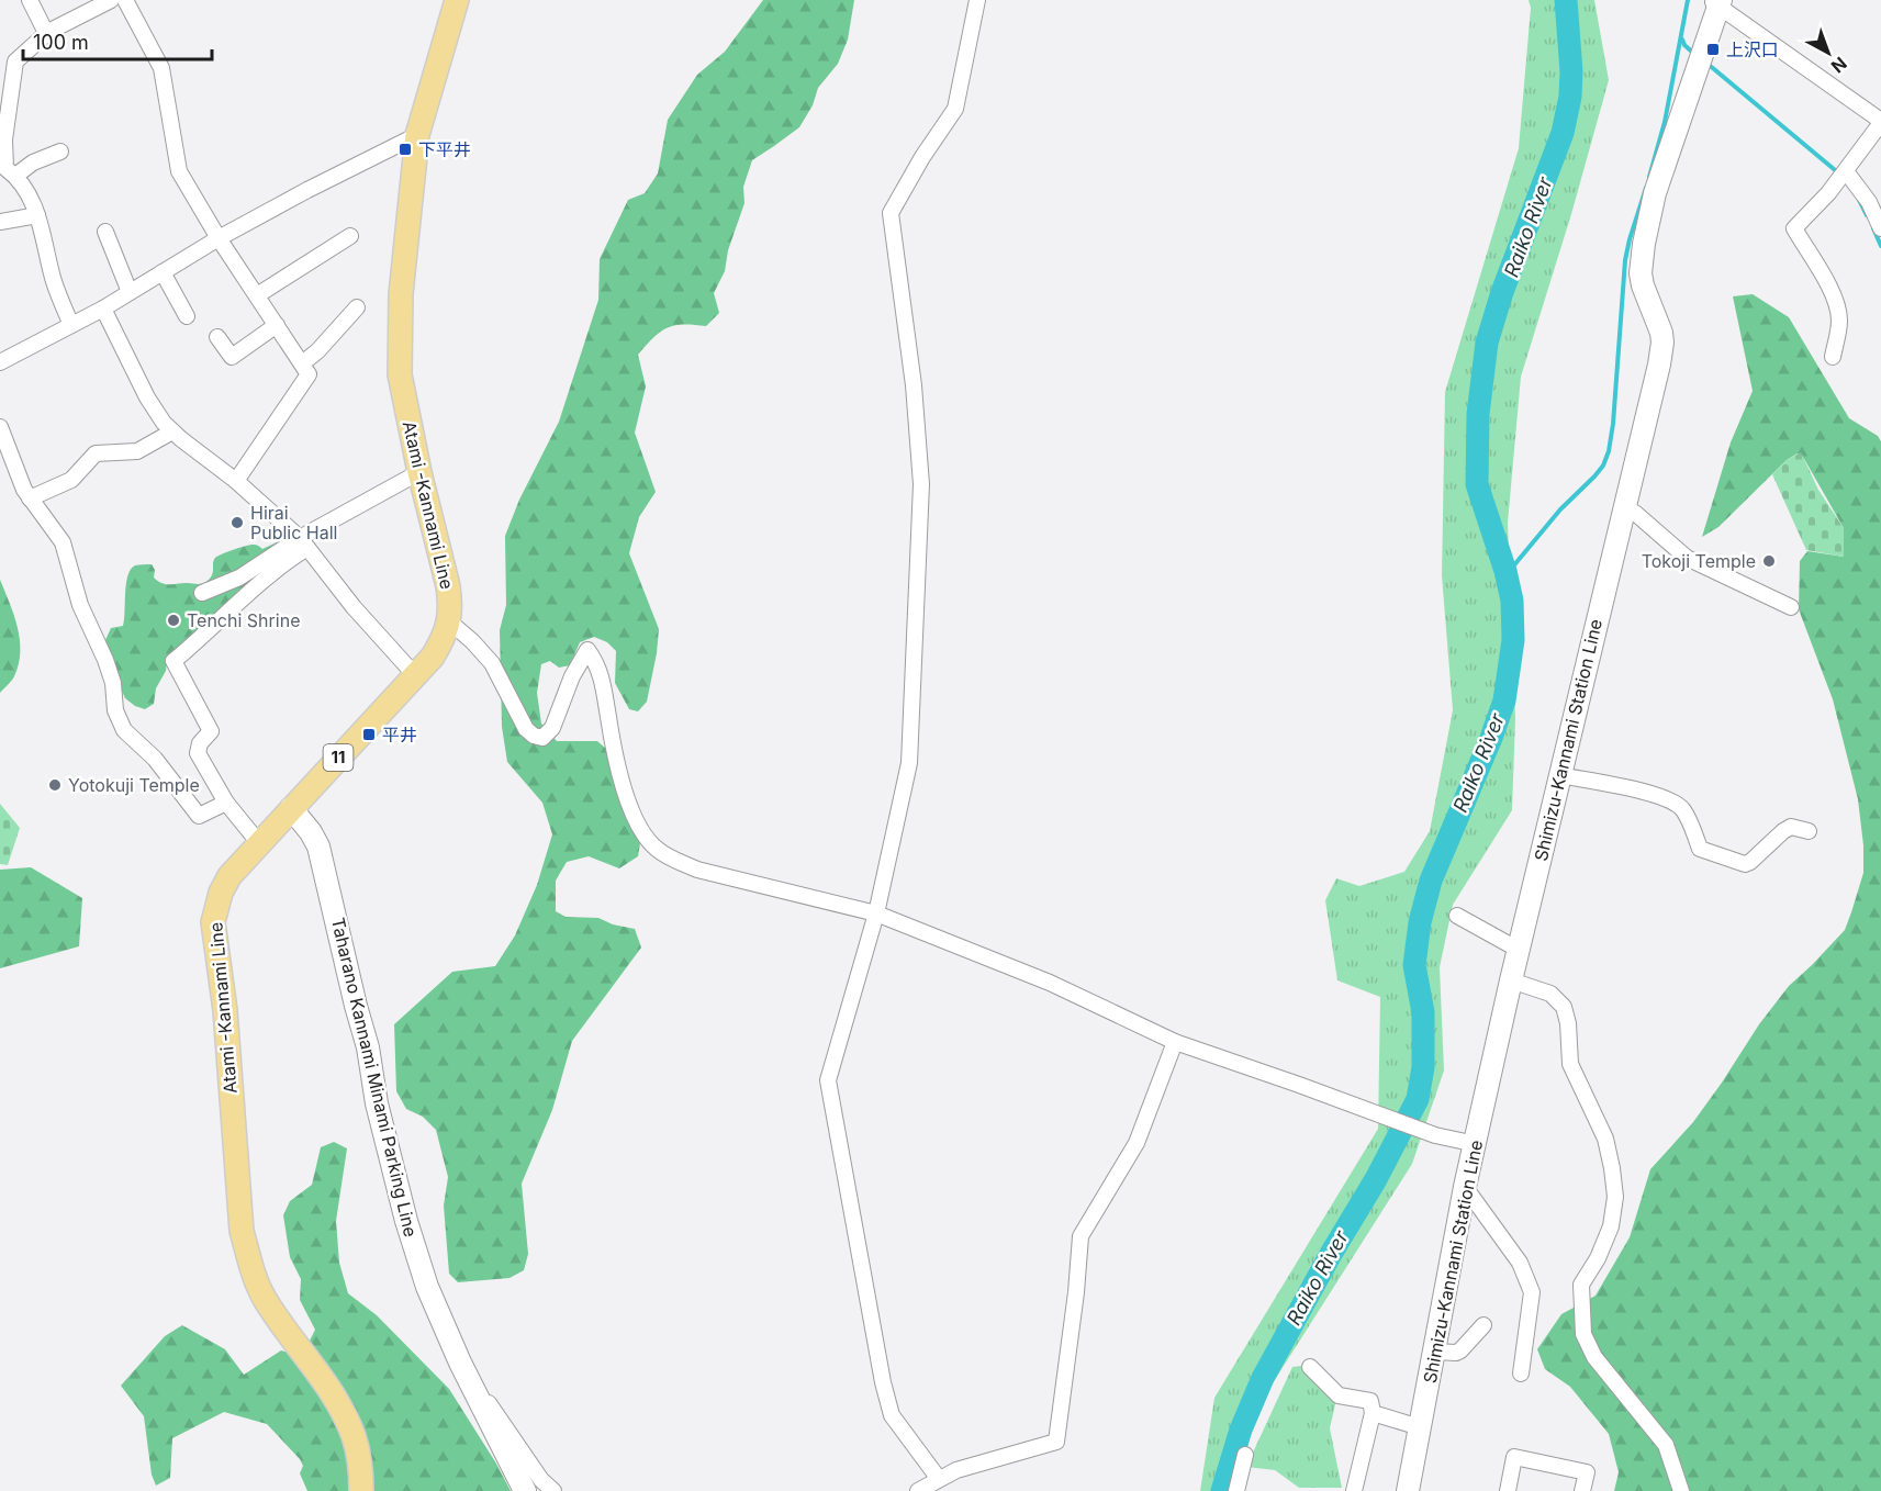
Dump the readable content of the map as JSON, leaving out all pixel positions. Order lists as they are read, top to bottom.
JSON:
{
  "streets": {
    "main road": [
      "Atami -Kannami Line",
      "Shimizu-Kannami Station Line",
      "11",
      "Taharano Kannami Minami Parking Line"
    ]
  },
  "crossings": [
    ["Atami -Kannami Line", "Taharano Kannami Minami Parking Line"]
  ],
  "water": ["Raiko River"],
  "places": {
    "transit": ["上沢口", "下平井", "平井"],
    "other": [
      "Hirai Public Hall",
      "Tokoji Temple",
      "Tenchi Shrine",
      "Yotokuji Temple"
    ]
  },
  "scale_bar": "100 m",
  "north": "bottom right"
}
